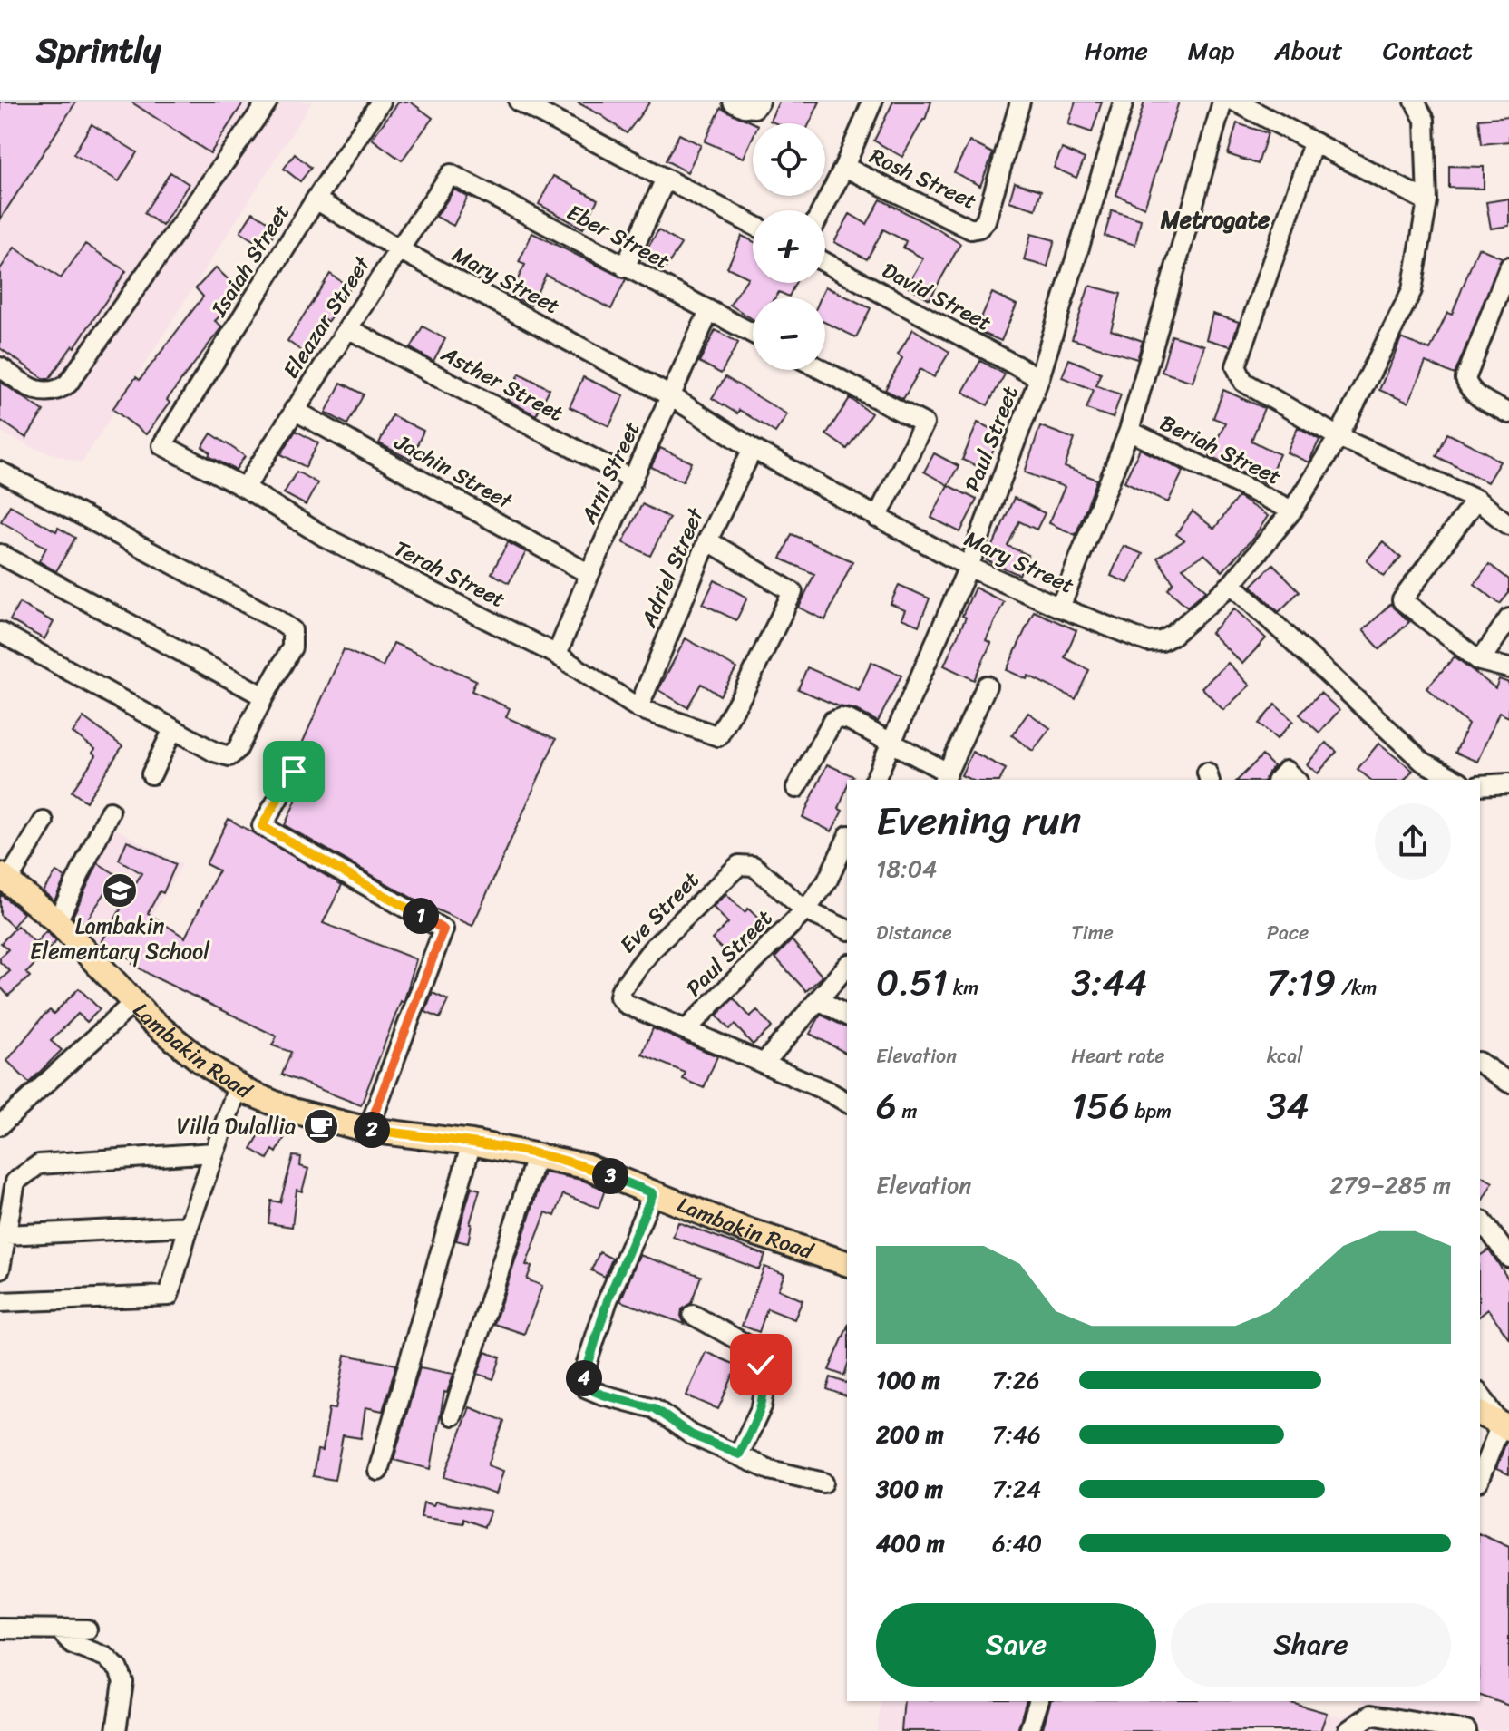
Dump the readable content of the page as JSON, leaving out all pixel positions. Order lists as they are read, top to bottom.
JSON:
{
  "streets": {
    "main road": ["Lambakin Road"],
    "street": [
      "Rosh Street",
      "Eber Street",
      "Isaiah Street",
      "Mary Street",
      "David Street",
      "Eleazar Street",
      "Asther Street",
      "Paul Street",
      "Beriah Street",
      "Jachin Street",
      "Arni Street",
      "Adriel Street",
      "Terah Street",
      "Eve Street"
    ]
  },
  "crossings": [
    ["Eber Street", "Eleazar Street"],
    ["Eber Street", "Arni Street"],
    ["Isaiah Street", "Mary Street"],
    ["Isaiah Street", "Terah Street"],
    ["Mary Street", "Eleazar Street"],
    ["Mary Street", "Paul Street"],
    ["Mary Street", "Beriah Street"],
    ["Mary Street", "Arni Street"],
    ["Mary Street", "Adriel Street"],
    ["David Street", "Paul Street"],
    ["Eleazar Street", "Asther Street"],
    ["Eleazar Street", "Jachin Street"],
    ["Eleazar Street", "Terah Street"],
    ["Asther Street", "Arni Street"],
    ["Paul Street", "Eve Street"],
    ["Jachin Street", "Arni Street"],
    ["Arni Street", "Terah Street"],
    ["Adriel Street", "Terah Street"]
  ],
  "districts": ["Metrogate"],
  "places": {
    "school or university": ["Lambakin Elementary School"],
    "cafe": ["Villa Dulallia"]
  },
  "page": {
    "header": "Sprintly",
    "nav": [
      "Home",
      "Map",
      "About",
      "Contact"
    ],
    "map_buttons": ["+", "−"],
    "heading": ["Evening run", "18:04"],
    "pins": [
      "1",
      "2",
      "3",
      "4"
    ],
    "stats": [
      ["Distance", "0.51 km"],
      ["Time", "3:44"],
      ["Pace", "7:19 /km"],
      ["Elevation", "6 m"],
      ["Heart rate", "156 bpm"],
      ["kcal", "34"]
    ],
    "chart": ["Elevation", "279–285 m"],
    "list": [
      {
        "name": "100 m",
        "note": "7:26"
      },
      {
        "name": "200 m",
        "note": "7:46"
      },
      {
        "name": "300 m",
        "note": "7:24"
      },
      {
        "name": "400 m",
        "note": "6:40"
      }
    ],
    "buttons": ["Save", "Share"]
  }
}
